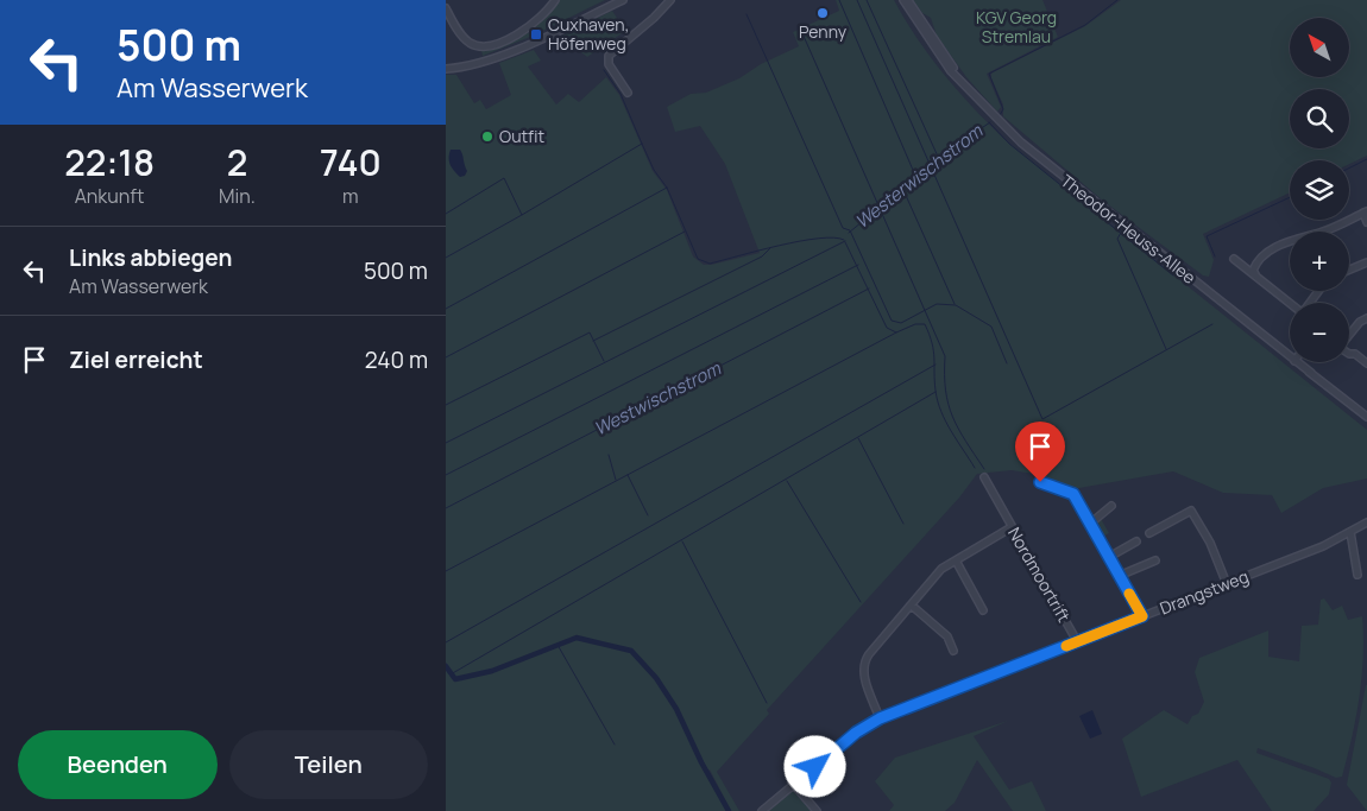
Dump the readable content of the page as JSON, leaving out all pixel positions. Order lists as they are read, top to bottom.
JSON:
{
  "streets": {
    "street": ["Theodor-Heuss-Allee", "Nordmoortrift", "Drangstweg"]
  },
  "crossings": [
    ["Nordmoortrift", "Drangstweg"]
  ],
  "water": ["Westerwischstrom", "Westwischstrom"],
  "parks": ["KGV Georg Stremlau"],
  "places": {
    "other": ["Penny", "Outfit"],
    "transit": ["Cuxhaven, Höfenweg"]
  },
  "north": "top left",
  "page": {
    "turn": ["500 m", "Am Wasserwerk"],
    "map_buttons": ["+", "−"],
    "eta": [
      "22:18",
      "Ankunft",
      "2",
      "Min.",
      "740",
      "m"
    ],
    "list": [
      {
        "name": "Links abbiegen",
        "note": "Am Wasserwerk",
        "value": "500 m"
      },
      {
        "name": "Ziel erreicht",
        "value": "240 m"
      }
    ],
    "buttons": ["Beenden", "Teilen"]
  }
}
